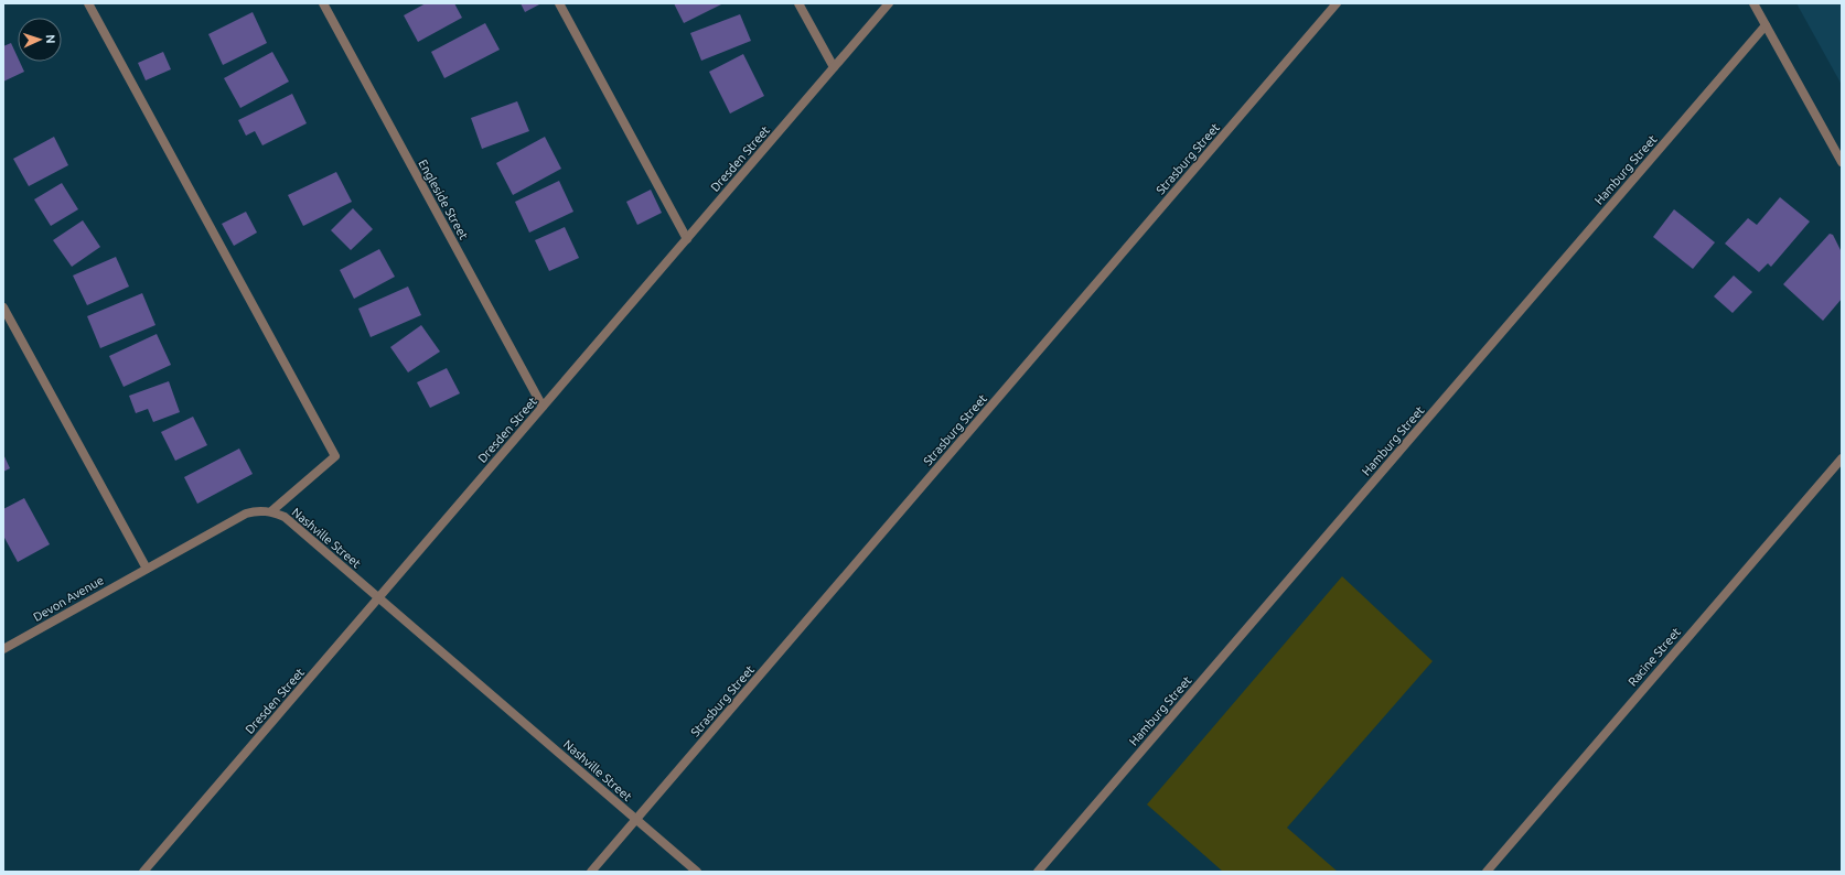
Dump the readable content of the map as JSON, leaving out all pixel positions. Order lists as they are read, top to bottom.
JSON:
{
  "streets": {
    "street": [
      "Dresden Street",
      "Strasburg Street",
      "Hamburg Street",
      "Engleside Street",
      "Nashville Street",
      "Devon Avenue",
      "Racine Street"
    ]
  },
  "crossings": [
    ["Dresden Street", "Engleside Street"],
    ["Dresden Street", "Nashville Street"],
    ["Strasburg Street", "Nashville Street"],
    ["Nashville Street", "Devon Avenue"]
  ],
  "north": "right"
}
